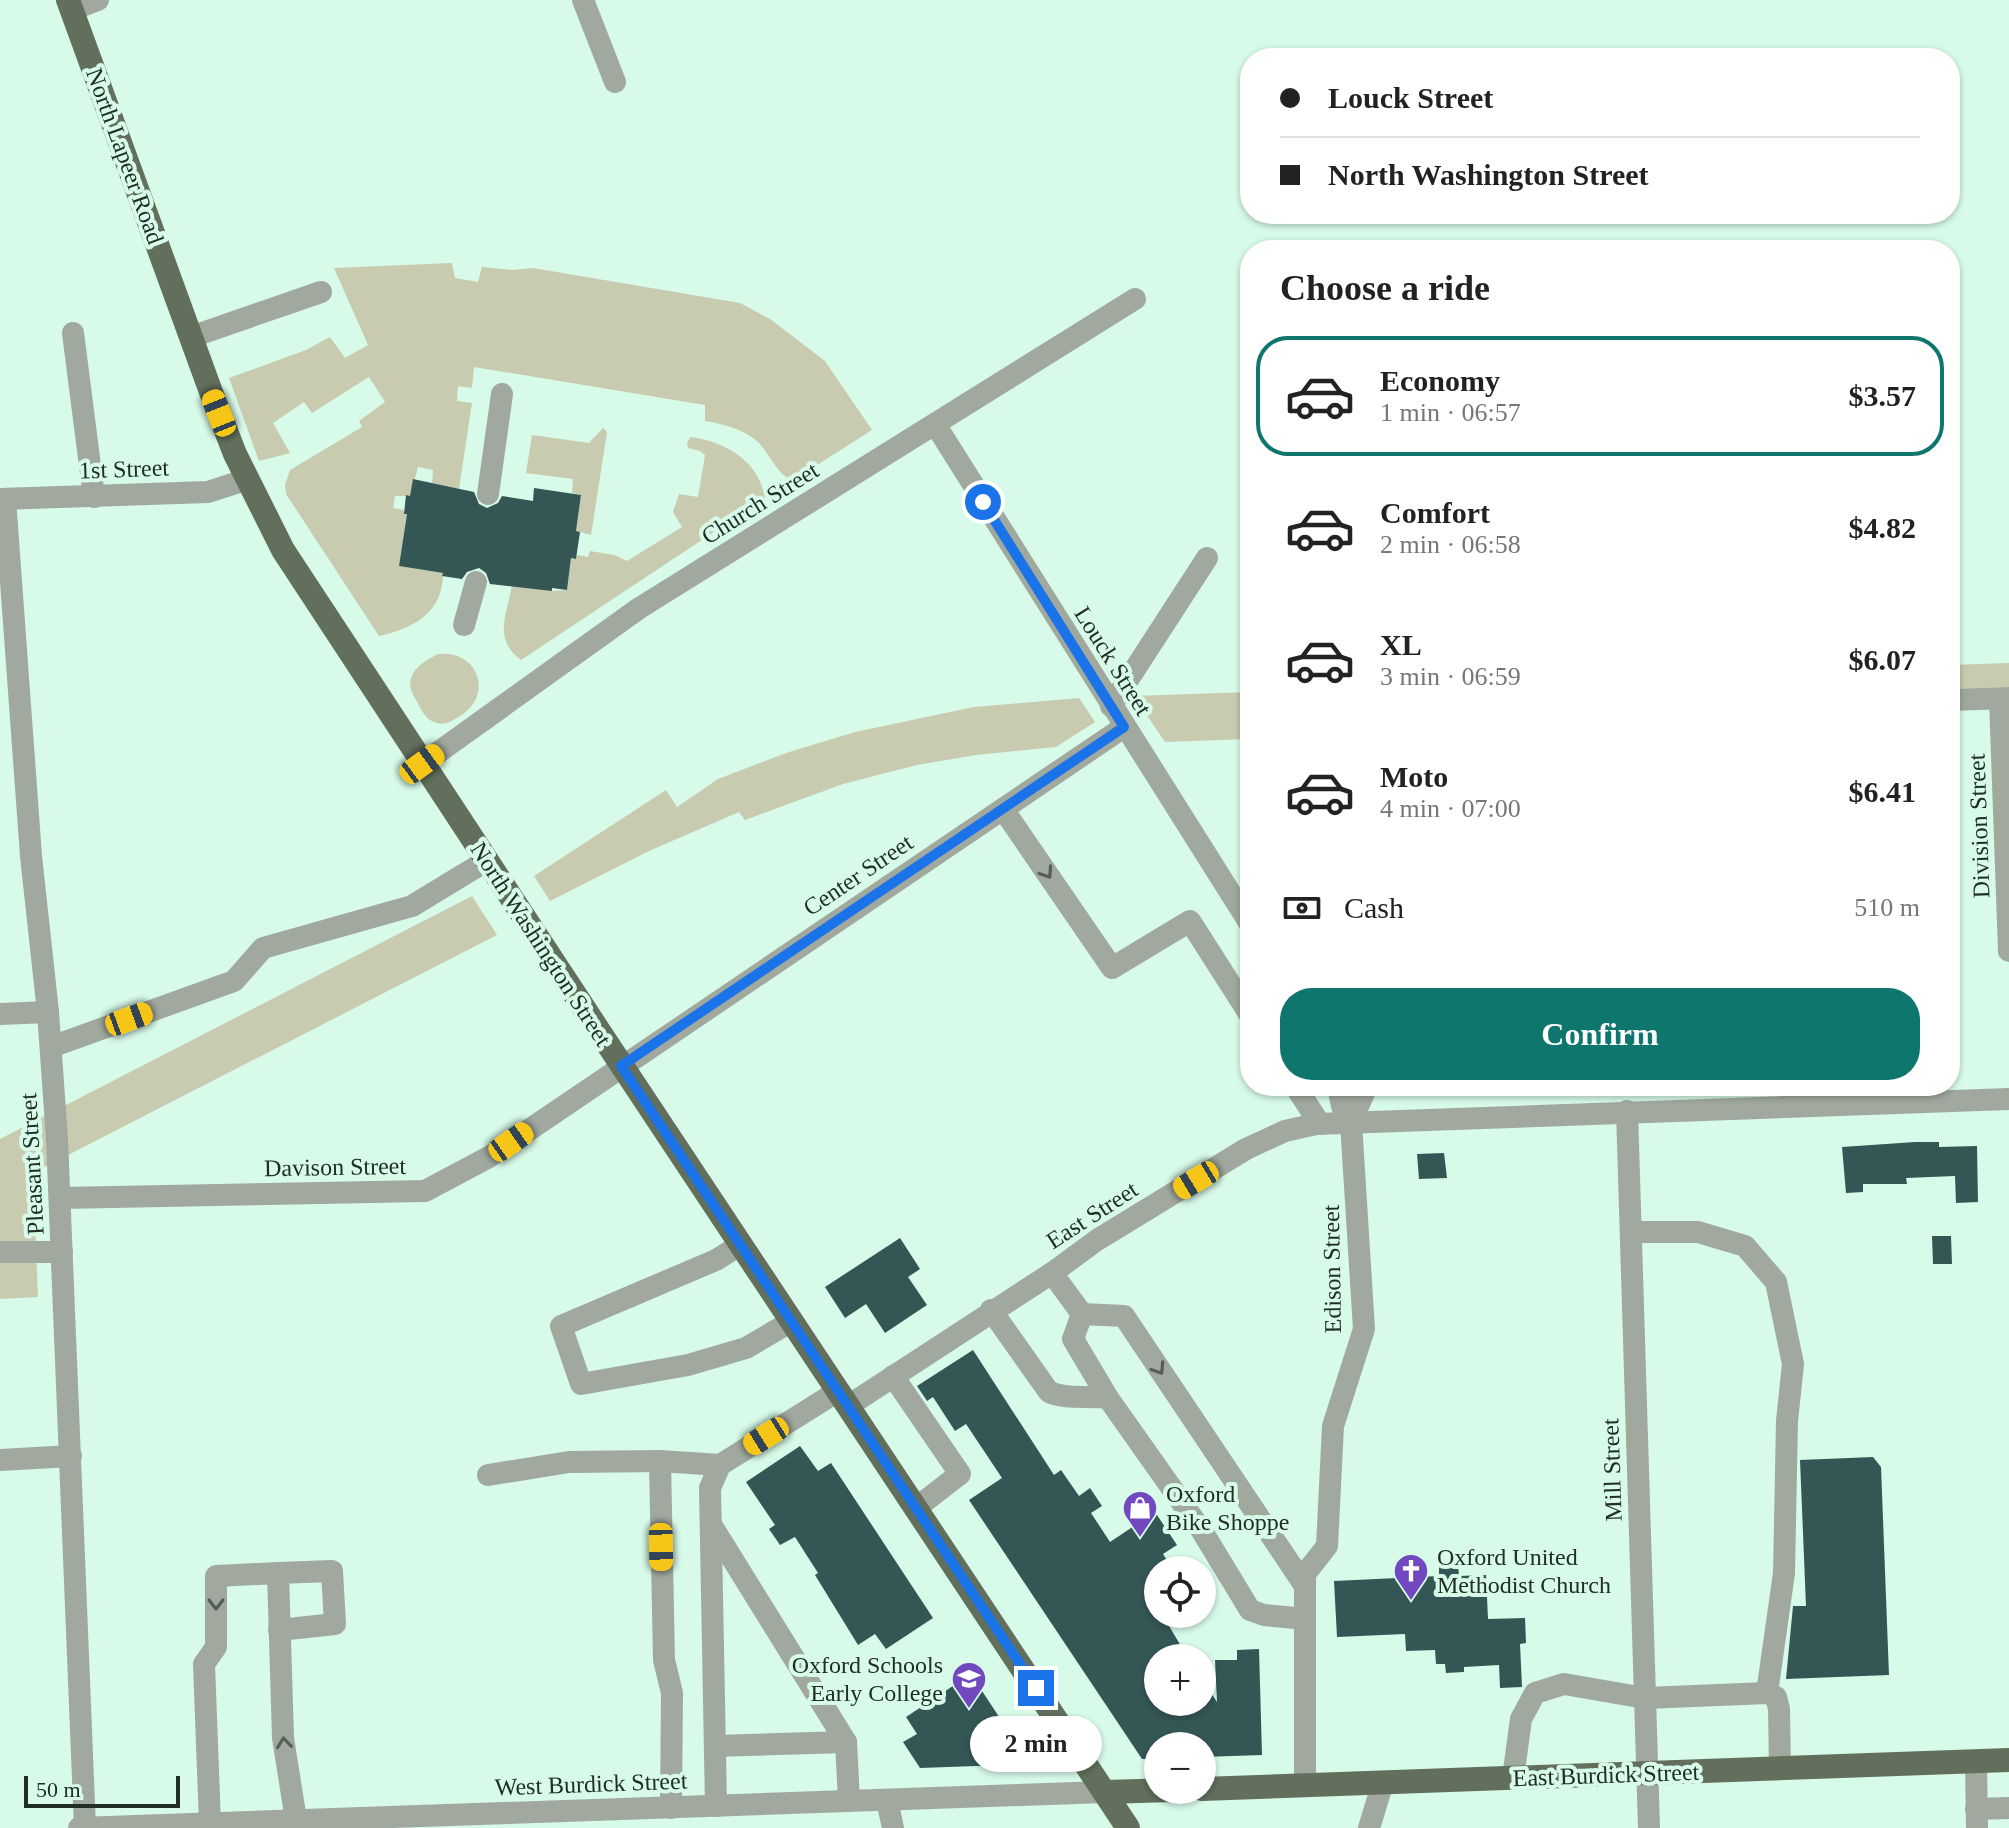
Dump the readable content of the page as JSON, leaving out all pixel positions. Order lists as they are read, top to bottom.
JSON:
{
  "streets": {
    "main road": ["North Lapeer Road", "North Washington Street", "East Burdick Street"],
    "street": [
      "1st Street",
      "Church Street",
      "Louck Street",
      "Division Street",
      "Center Street",
      "Pleasant Street",
      "Davison Street",
      "East Street",
      "Edison Street",
      "Mill Street",
      "West Burdick Street"
    ]
  },
  "crossings": [
    ["North Lapeer Road", "North Washington Street"],
    ["1st Street", "North Washington Street"],
    ["1st Street", "Pleasant Street"],
    ["Church Street", "Louck Street"],
    ["Church Street", "North Washington Street"],
    ["Louck Street", "Center Street"],
    ["Center Street", "North Washington Street"],
    ["Center Street", "Davison Street"],
    ["North Washington Street", "Davison Street"],
    ["North Washington Street", "East Street"],
    ["North Washington Street", "West Burdick Street"],
    ["Pleasant Street", "Davison Street"],
    ["Pleasant Street", "West Burdick Street"],
    ["East Street", "Edison Street"],
    ["East Street", "Mill Street"],
    ["Edison Street", "East Burdick Street"],
    ["Mill Street", "East Burdick Street"]
  ],
  "places": {
    "shop": ["Oxford Bike Shoppe"],
    "church": ["Oxford United Methodist Church"],
    "school or university": ["Oxford Schools Early College"]
  },
  "scale_bar": "50 m",
  "page": {
    "banner": ["Louck Street", "North Washington Street"],
    "heading": "Choose a ride",
    "list": [
      {
        "name": "Economy",
        "note": "1 min · 06:57",
        "value": "$3.57"
      },
      {
        "name": "Comfort",
        "note": "2 min · 06:58",
        "value": "$4.82"
      },
      {
        "name": "XL",
        "note": "3 min · 06:59",
        "value": "$6.07"
      },
      {
        "name": "Moto",
        "note": "4 min · 07:00",
        "value": "$6.41"
      }
    ],
    "pay": ["Cash", "510 m"],
    "buttons": "Confirm",
    "map_buttons": ["+", "−"],
    "bubble": "2 min",
    "scale": "50 m"
  }
}
